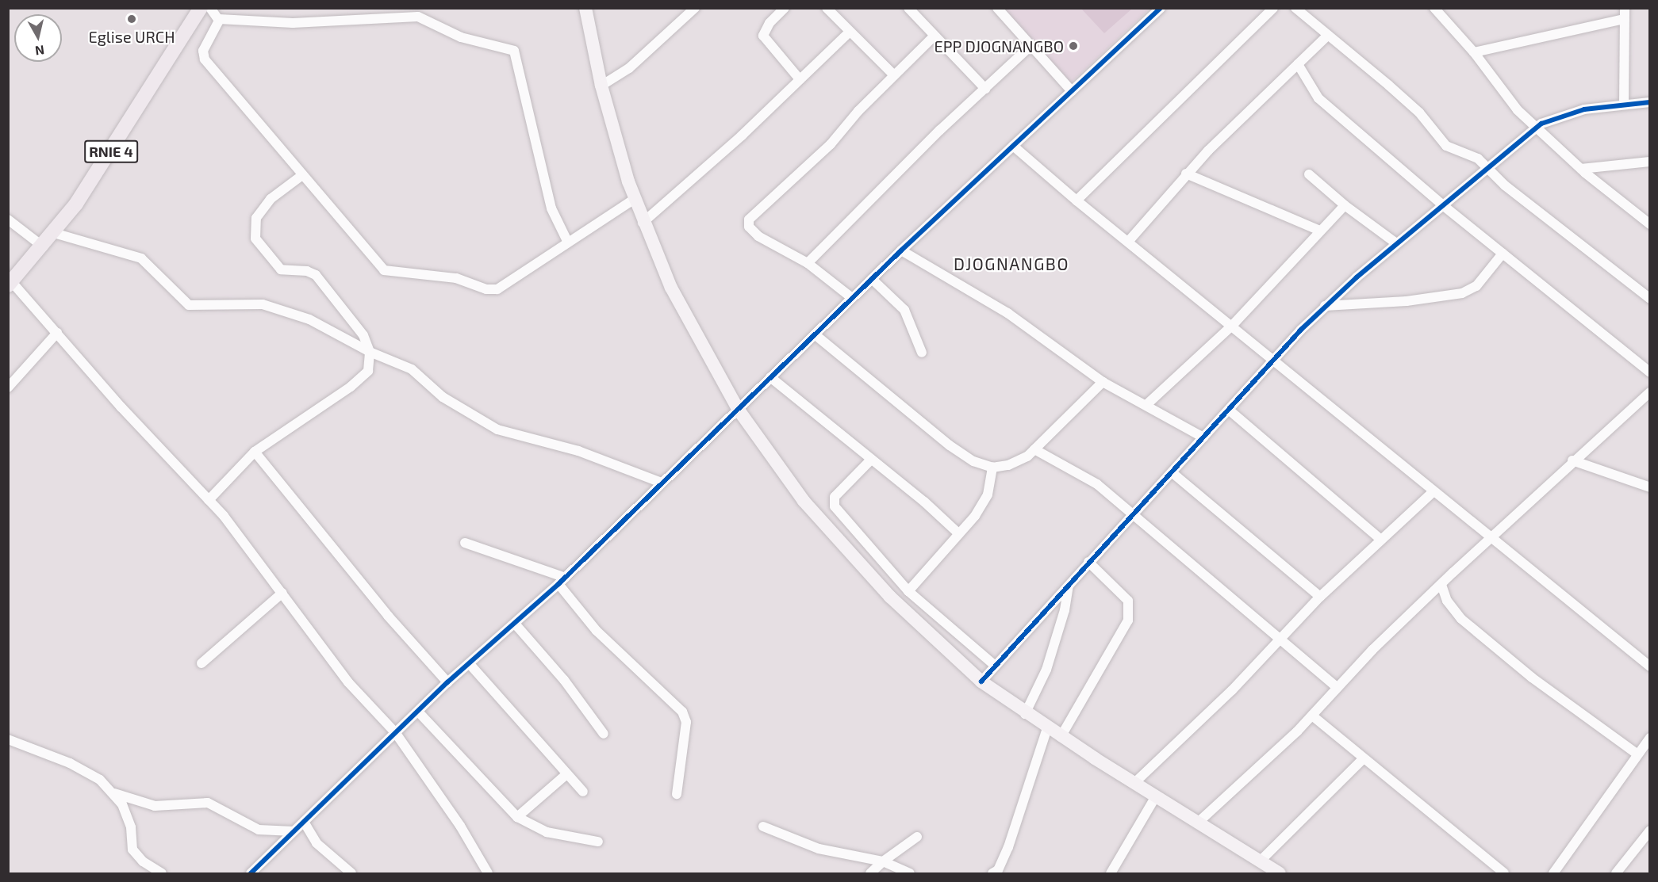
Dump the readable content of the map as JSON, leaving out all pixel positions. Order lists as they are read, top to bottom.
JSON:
{
  "streets": {
    "main road": ["RNIE 4"]
  },
  "districts": ["DJOGNANGBO"],
  "places": ["Eglise URCH", "EPP DJOGNANGBO"],
  "north": "bottom"
}
